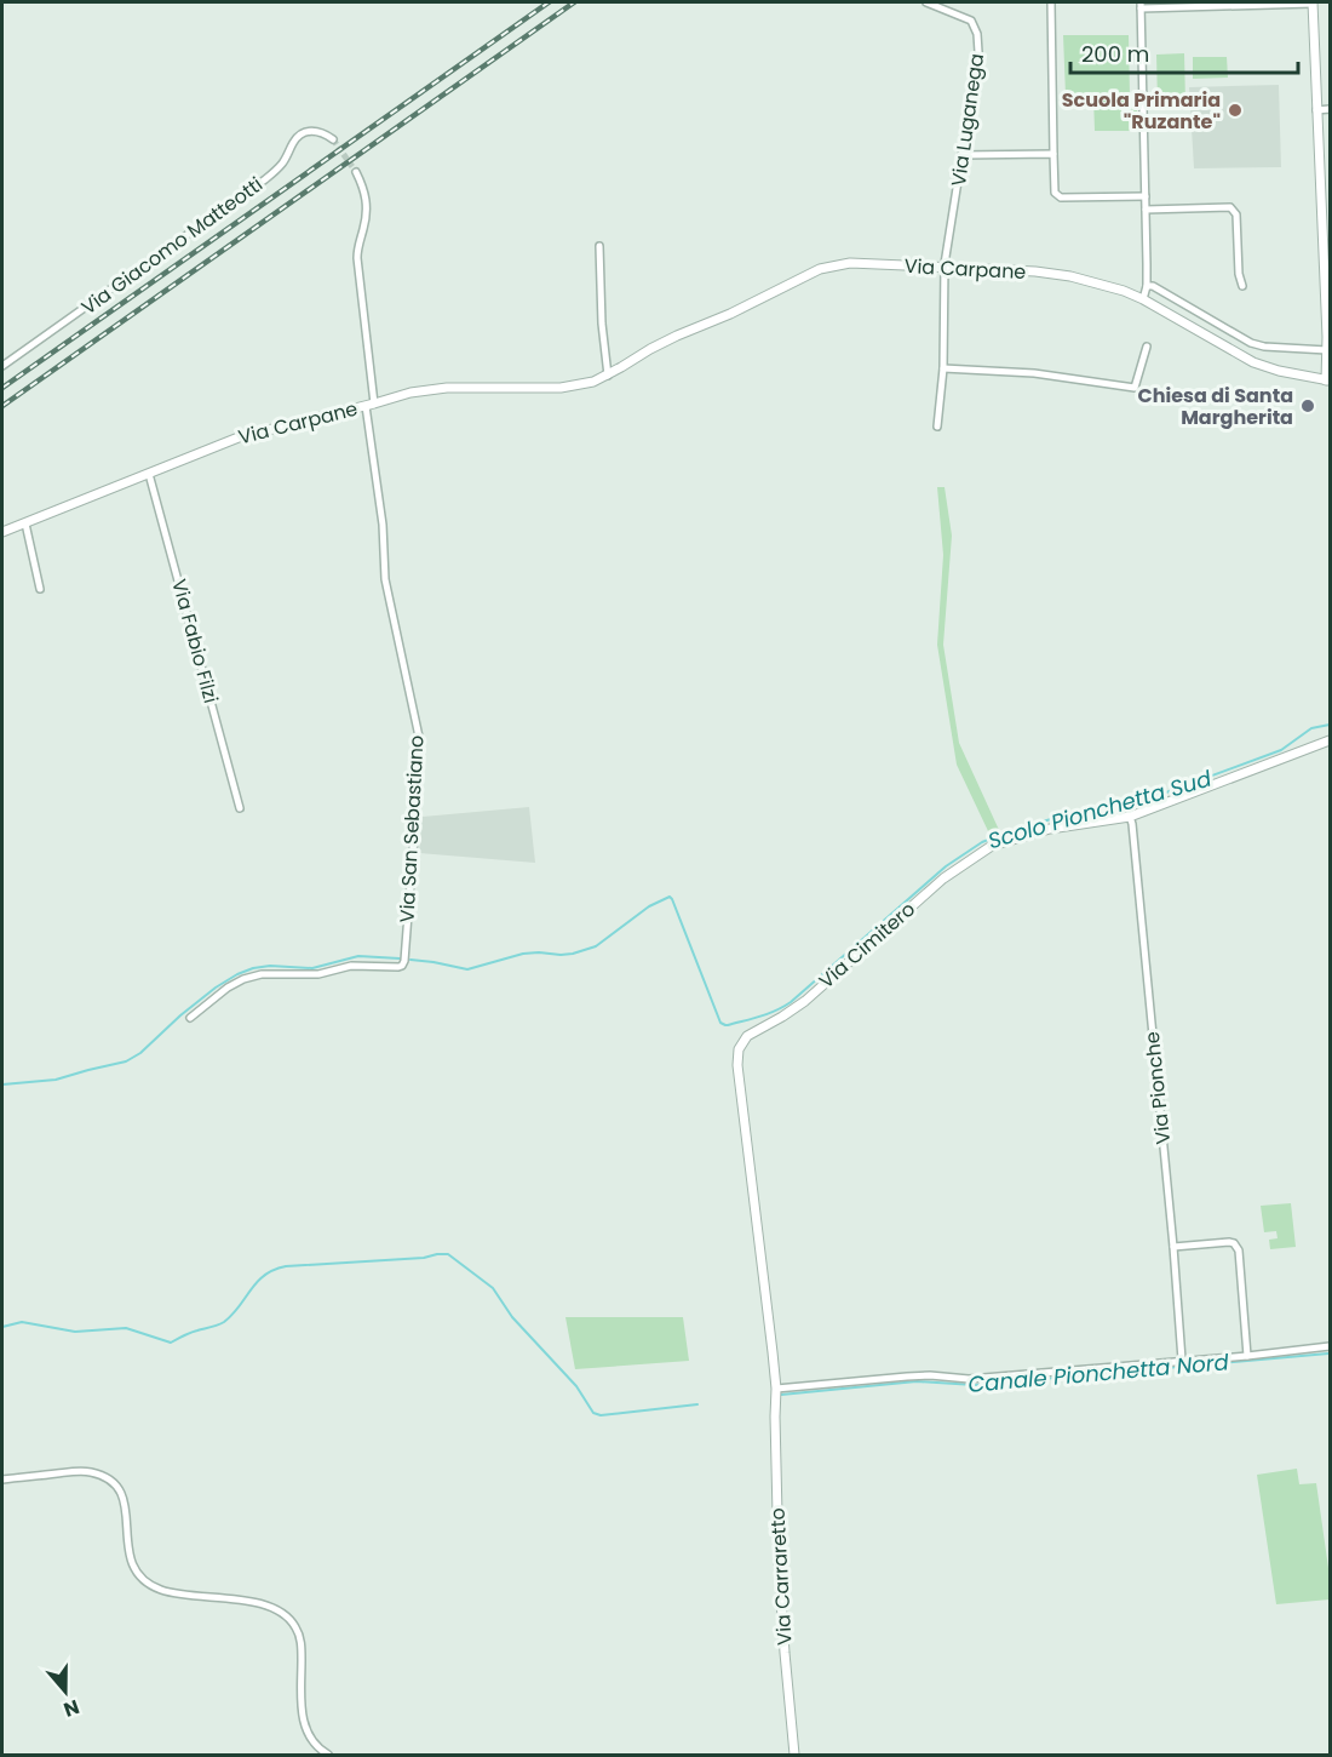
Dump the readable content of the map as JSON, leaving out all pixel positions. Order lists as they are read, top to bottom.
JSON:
{
  "streets": {
    "street": [
      "Via Luganega",
      "Via Giacomo Matteotti",
      "Via Carpane",
      "Via Fabio Filzi",
      "Via San Sebastiano",
      "Via Cimitero",
      "Via Pionche",
      "Via Carraretto"
    ]
  },
  "crossings": [
    ["Via Luganega", "Via Carpane"],
    ["Via Carpane", "Via Fabio Filzi"],
    ["Via Carpane", "Via San Sebastiano"],
    ["Via Cimitero", "Via Pionche"],
    ["Via Cimitero", "Via Carraretto"]
  ],
  "water": ["Scolo Pionchetta Sud", "Canale Pionchetta Nord"],
  "places": ["Scuola Primaria \"Ruzante\"", "Chiesa di Santa Margherita"],
  "scale_bar": "200 m",
  "north": "bottom"
}
